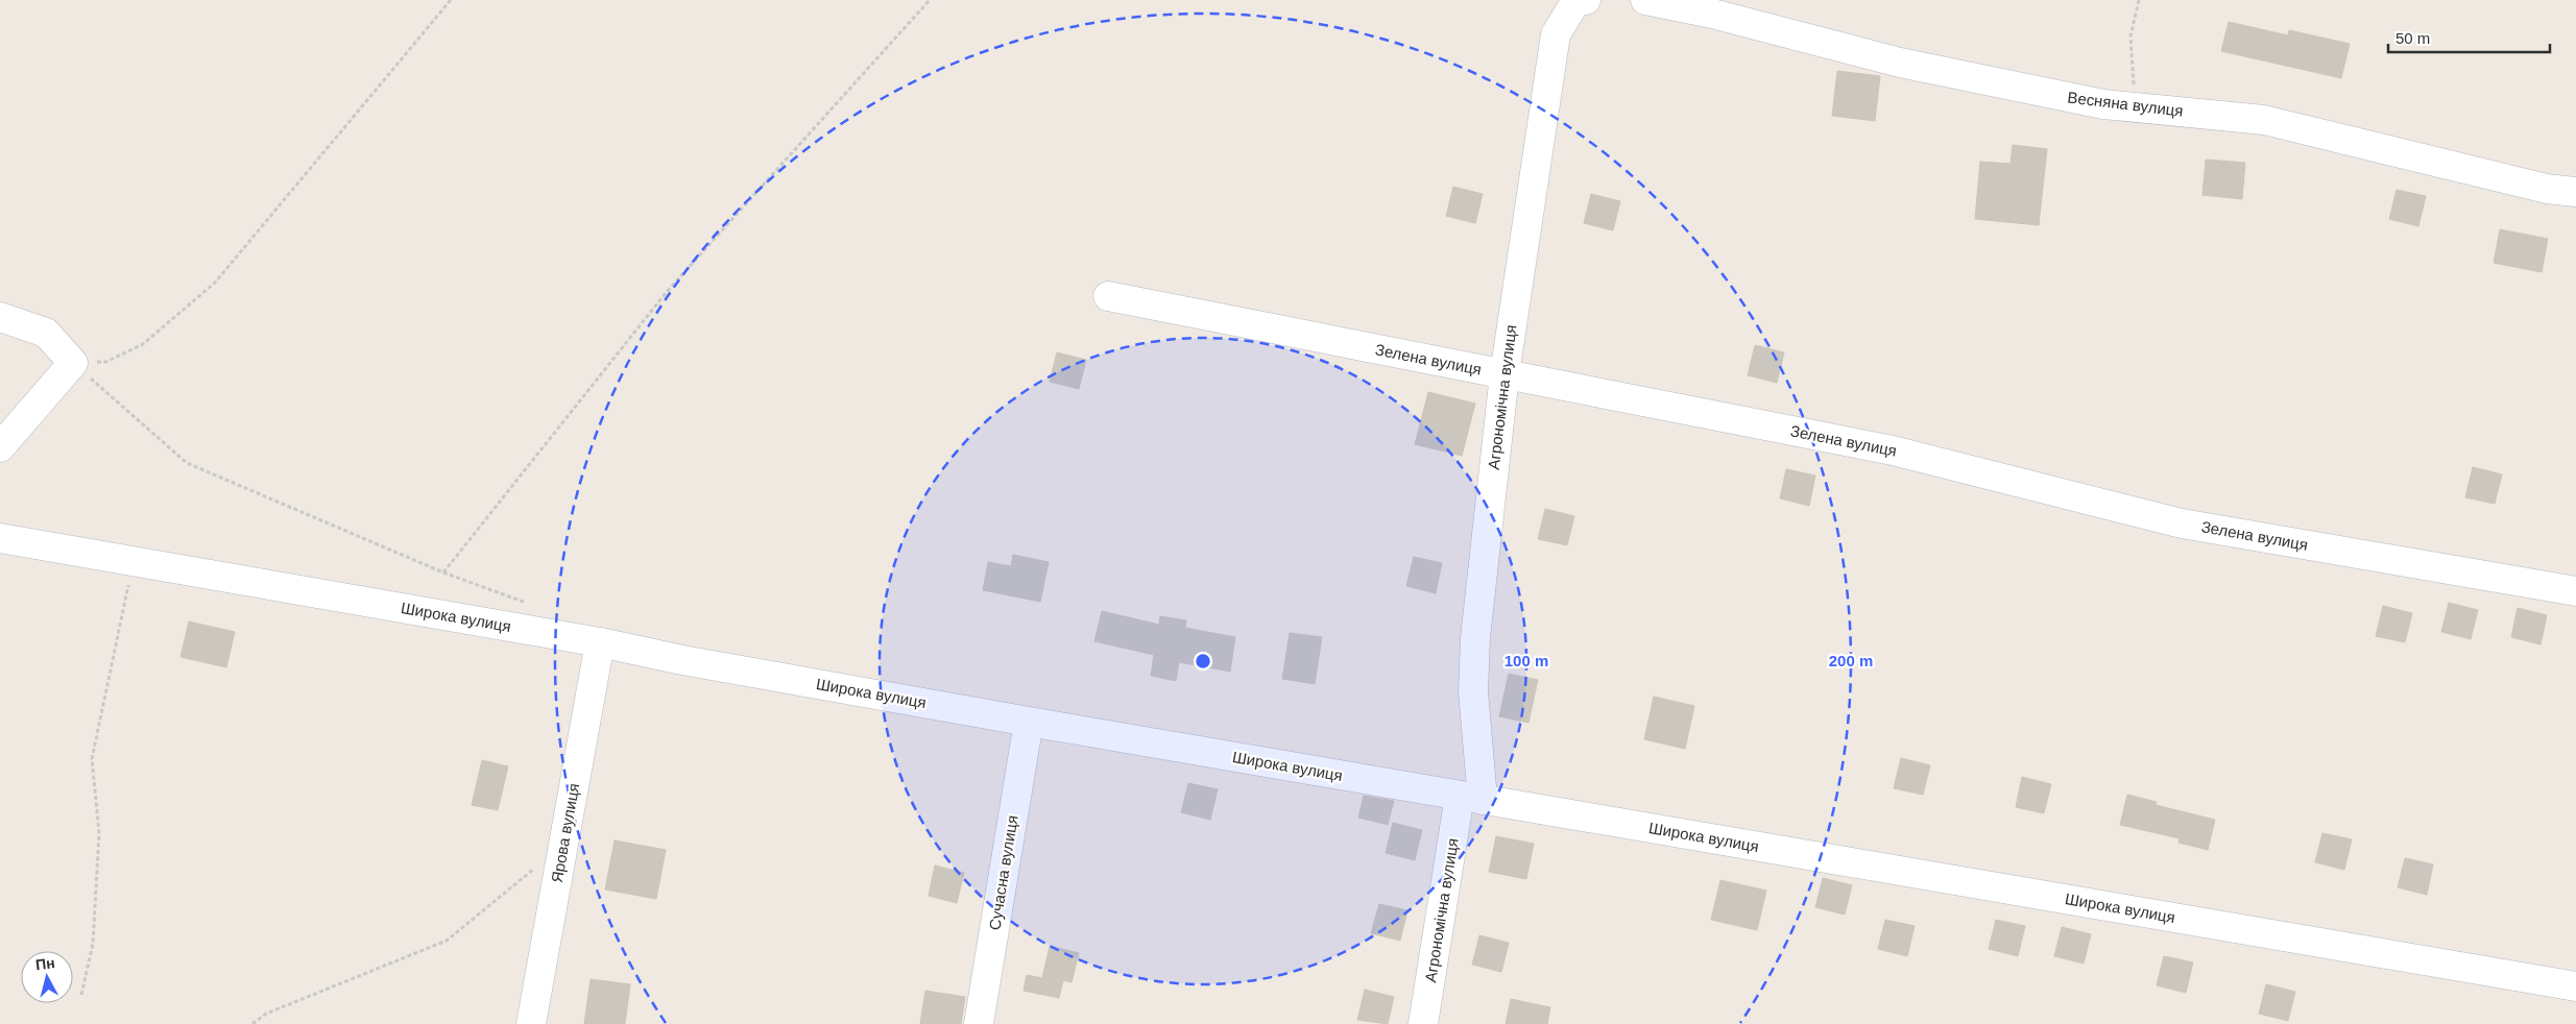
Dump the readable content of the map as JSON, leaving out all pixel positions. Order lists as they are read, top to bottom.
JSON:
{
  "streets": {
    "street": [
      "Весняна вулиця",
      "Зелена вулиця",
      "Агрономічна вулиця",
      "Широка вулиця",
      "Ярова вулиця",
      "Сучасна вулиця"
    ]
  },
  "crossings": [
    ["Зелена вулиця", "Агрономічна вулиця"],
    ["Агрономічна вулиця", "Широка вулиця"],
    ["Широка вулиця", "Ярова вулиця"],
    ["Широка вулиця", "Сучасна вулиця"]
  ],
  "scale_bar": "50 m",
  "north": "top",
  "rings": ["100 m", "200 m"]
}
